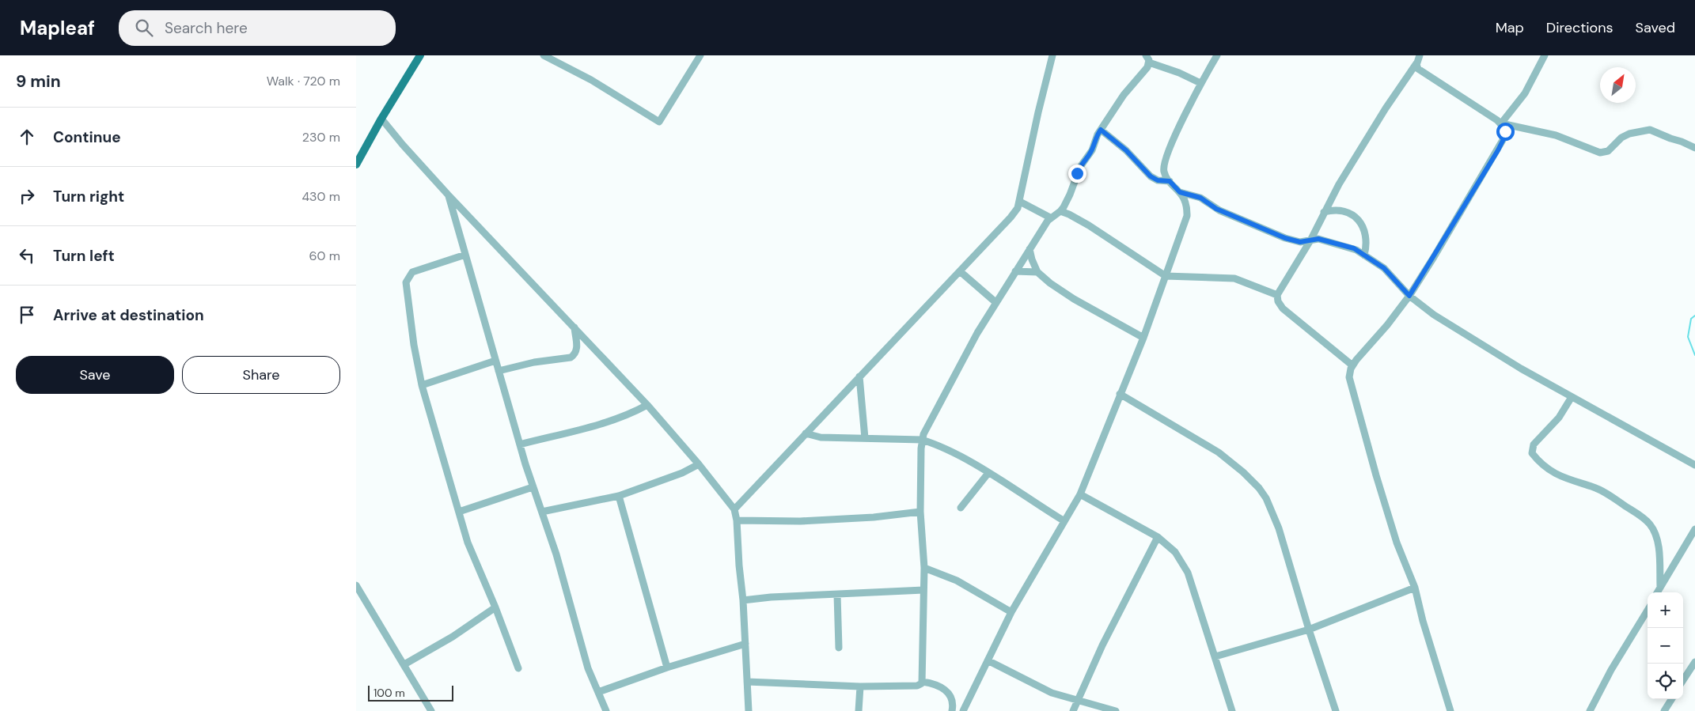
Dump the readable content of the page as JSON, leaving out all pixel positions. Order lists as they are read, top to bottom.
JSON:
{
  "scale_bar": "100 m",
  "north": "top right",
  "page": {
    "header": "Mapleaf",
    "search": "Search here",
    "nav": ["Map", "Directions", "Saved"],
    "heading": ["9 min", "Walk · 720 m"],
    "list": [
      ["Continue", "230 m"],
      ["Turn right", "430 m"],
      ["Turn left", "60 m"],
      "Arrive at destination"
    ],
    "buttons": ["Save", "Share"],
    "map_buttons": ["+", "−"],
    "scale": "100 m"
  }
}
